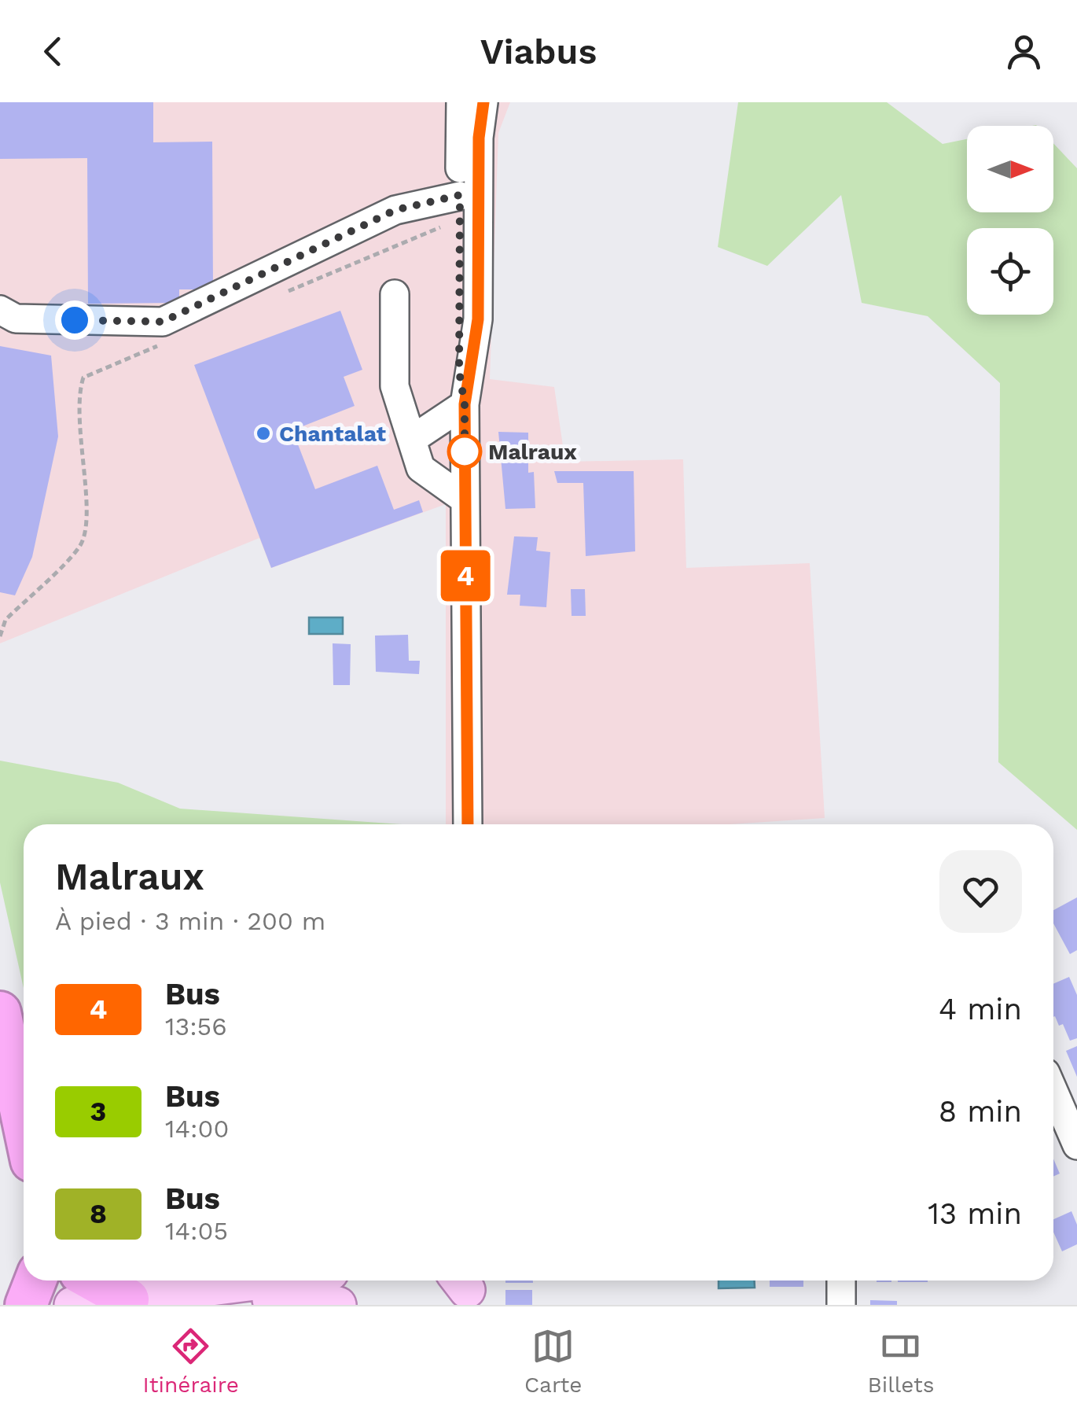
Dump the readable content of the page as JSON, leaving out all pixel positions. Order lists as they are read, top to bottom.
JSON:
{
  "places": ["Chantalat", "Malraux"],
  "lines": ["bus line 4"],
  "north": "right",
  "page": {
    "header": "Viabus",
    "on_map": "4",
    "heading": ["Malraux", "À pied · 3 min · 200 m"],
    "list": [
      {
        "mark": "4",
        "name": "Bus",
        "note": "13:56",
        "value": "4 min"
      },
      {
        "mark": "3",
        "name": "Bus",
        "note": "14:00",
        "value": "8 min"
      },
      {
        "mark": "8",
        "name": "Bus",
        "note": "14:05",
        "value": "13 min"
      }
    ],
    "tabs": ["Itinéraire", "Carte", "Billets"]
  }
}
